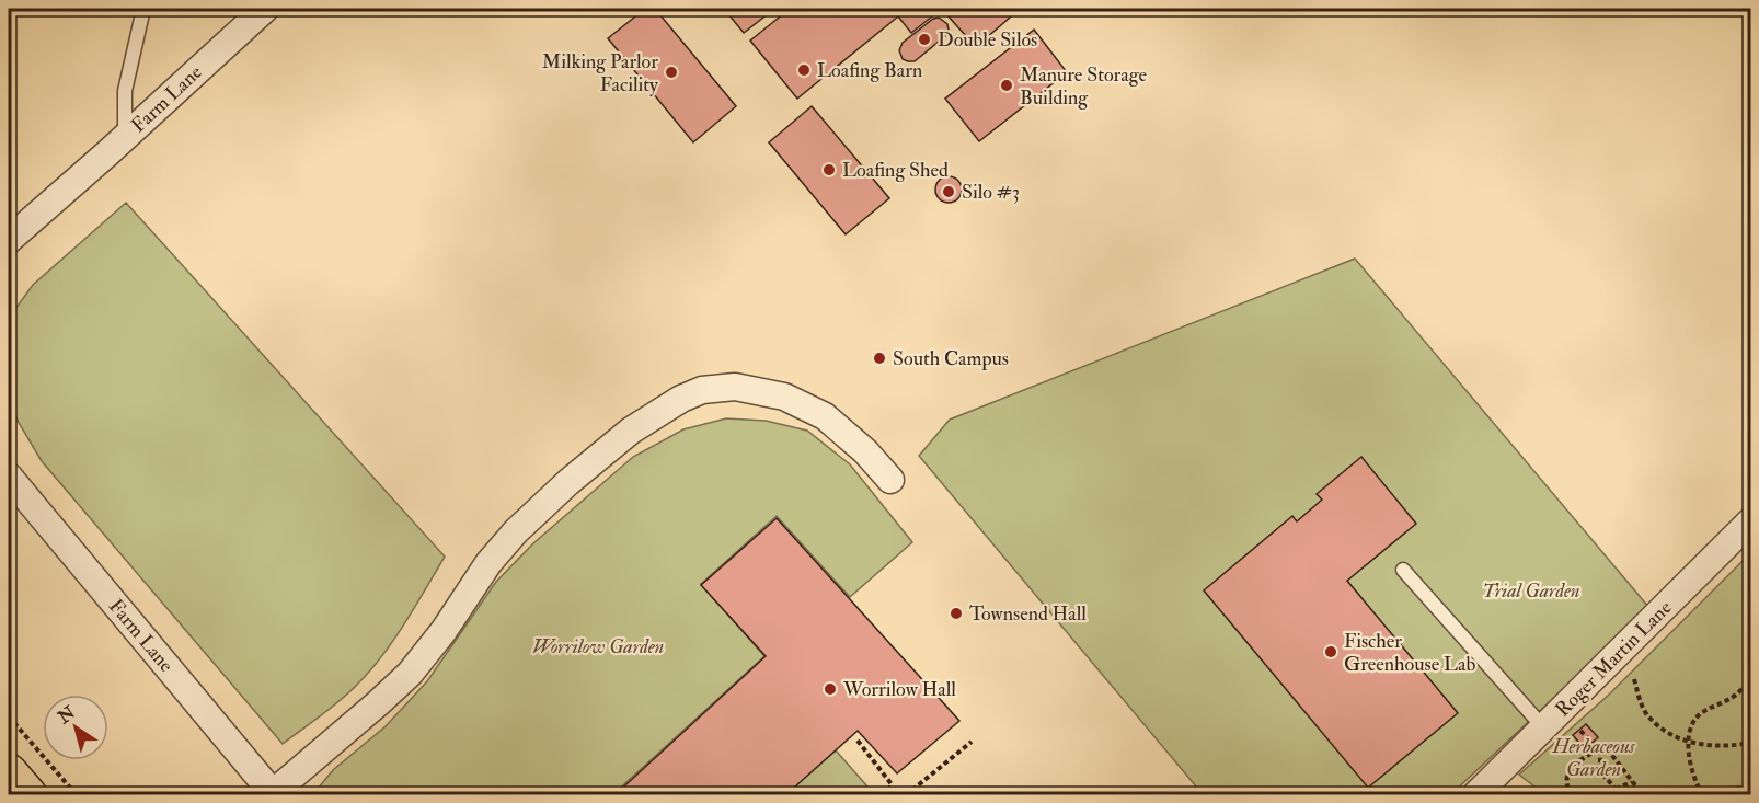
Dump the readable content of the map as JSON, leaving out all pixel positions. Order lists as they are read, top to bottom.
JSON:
{
  "streets": {
    "street": ["Farm Lane", "Roger Martin Lane"]
  },
  "parks": ["Trial Garden", "Worrilow Garden", "Herbaceous Garden"],
  "places": [
    "Double Silos",
    "Loafing Barn",
    "Milking Parlor Facility",
    "Manure Storage Building",
    "Loafing Shed",
    "Silo #3",
    "South Campus",
    "Townsend Hall",
    "Fischer Greenhouse Lab",
    "Worrilow Hall"
  ],
  "north": "top left"
}
